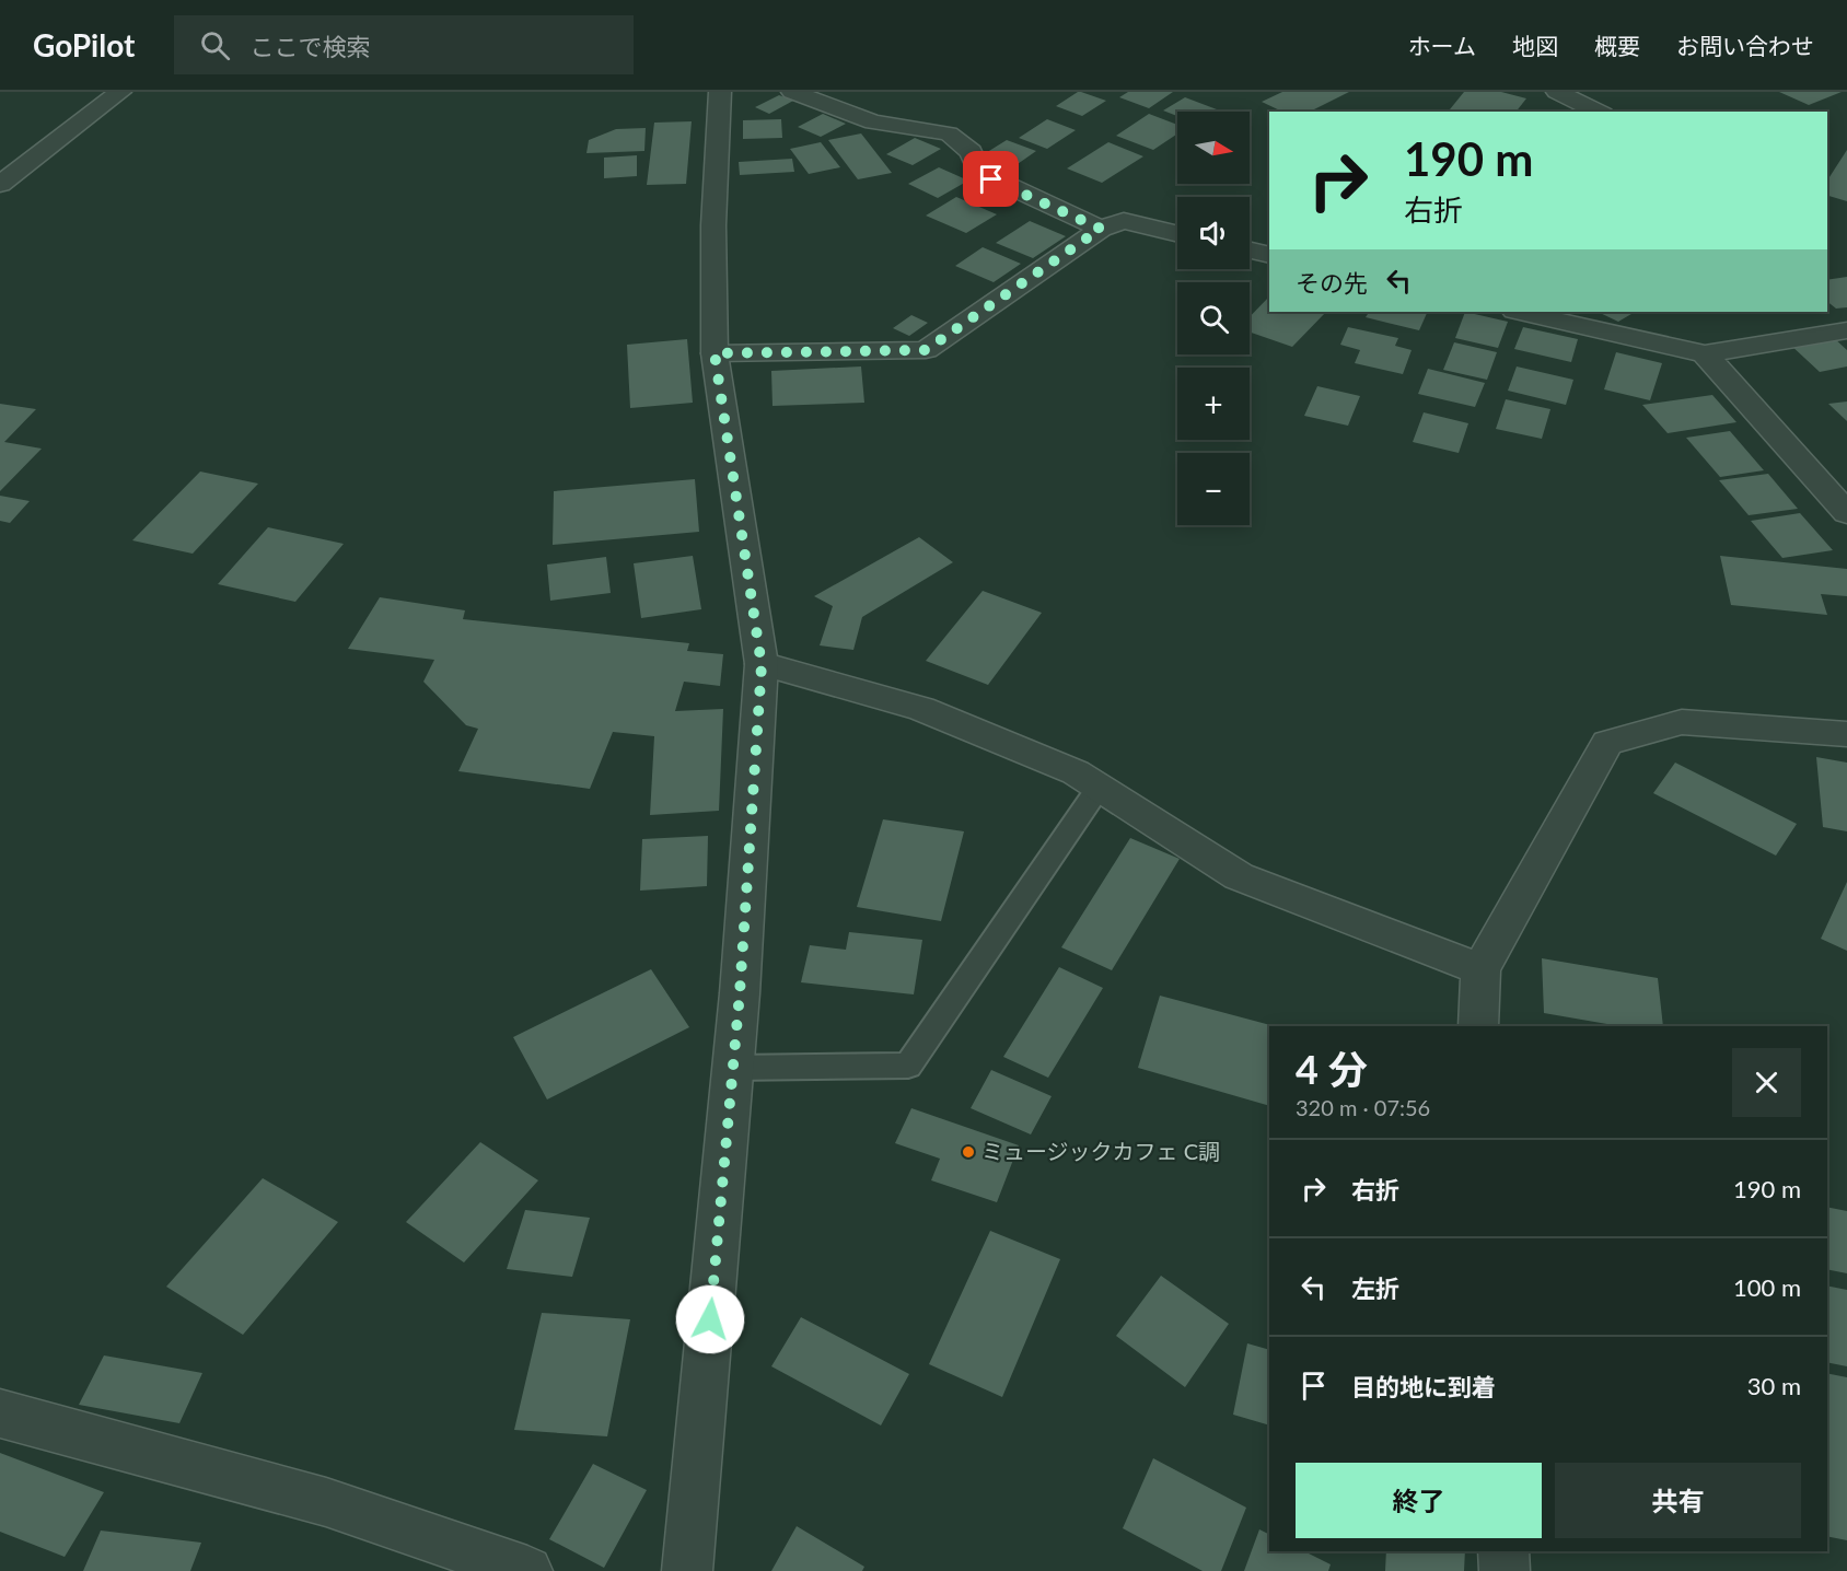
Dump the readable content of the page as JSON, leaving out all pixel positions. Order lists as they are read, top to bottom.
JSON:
{
  "places": ["ミュージックカフェ C調"],
  "north": "right",
  "page": {
    "header": "GoPilot",
    "search": "ここで検索",
    "nav": [
      "ホーム",
      "地図",
      "概要",
      "お問い合わせ"
    ],
    "map_buttons": ["+", "−"],
    "turn": ["190 m", "右折"],
    "then": "その先",
    "heading": ["4 分", "320 m · 07:56"],
    "list": [
      {
        "name": "右折",
        "value": "190 m"
      },
      {
        "name": "左折",
        "value": "100 m"
      },
      {
        "name": "目的地に到着",
        "value": "30 m"
      }
    ],
    "buttons": ["終了", "共有"]
  }
}
